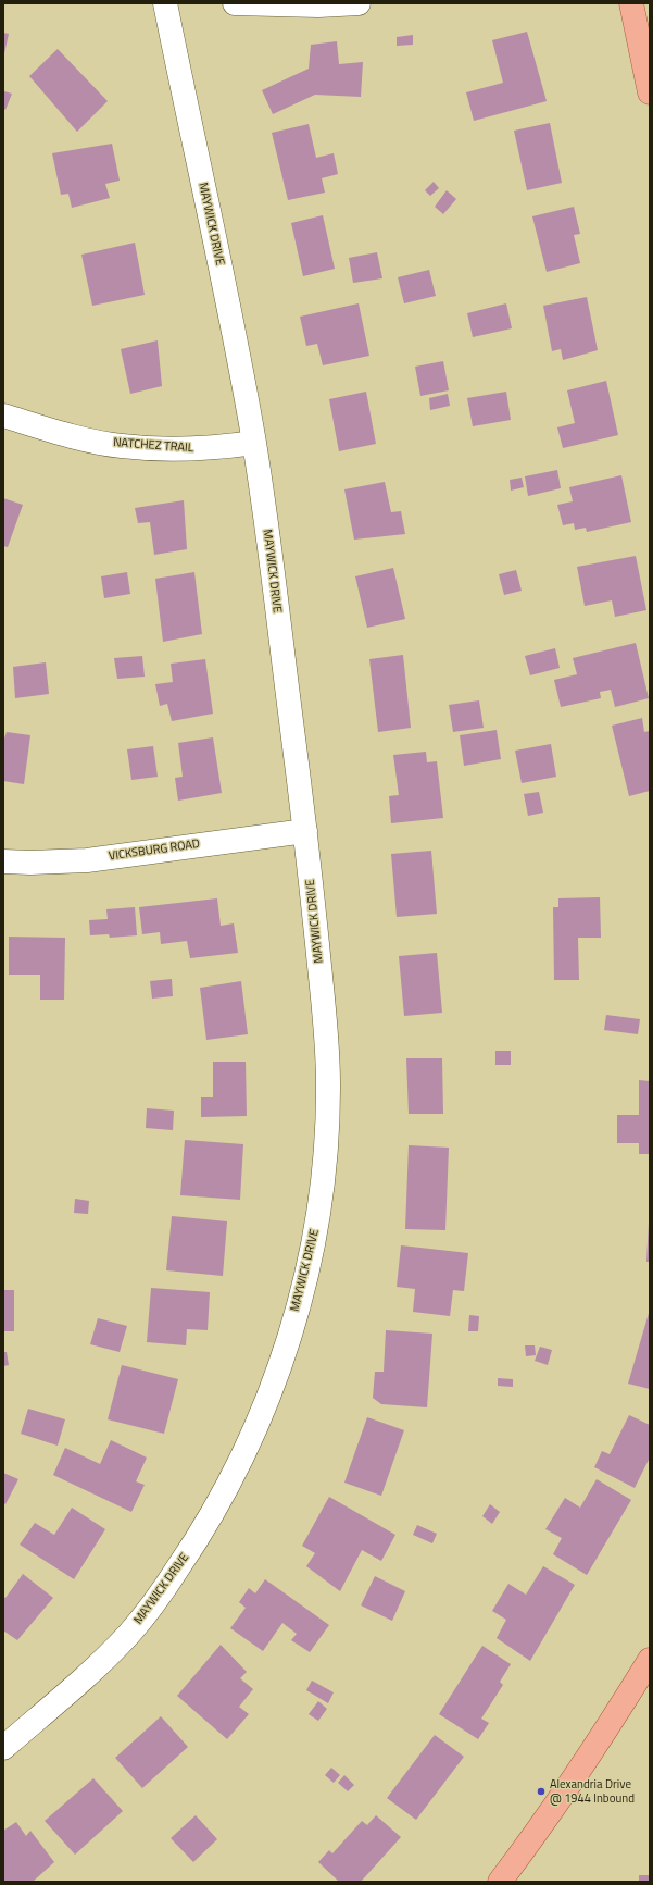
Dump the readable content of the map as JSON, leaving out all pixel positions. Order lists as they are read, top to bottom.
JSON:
{
  "streets": {
    "street": ["MAYWICK DRIVE", "NATCHEZ TRAIL", "VICKSBURG ROAD"]
  },
  "crossings": [
    ["MAYWICK DRIVE", "NATCHEZ TRAIL"],
    ["MAYWICK DRIVE", "VICKSBURG ROAD"]
  ],
  "places": ["Alexandria Drive @ 1944 Inbound"]
}
